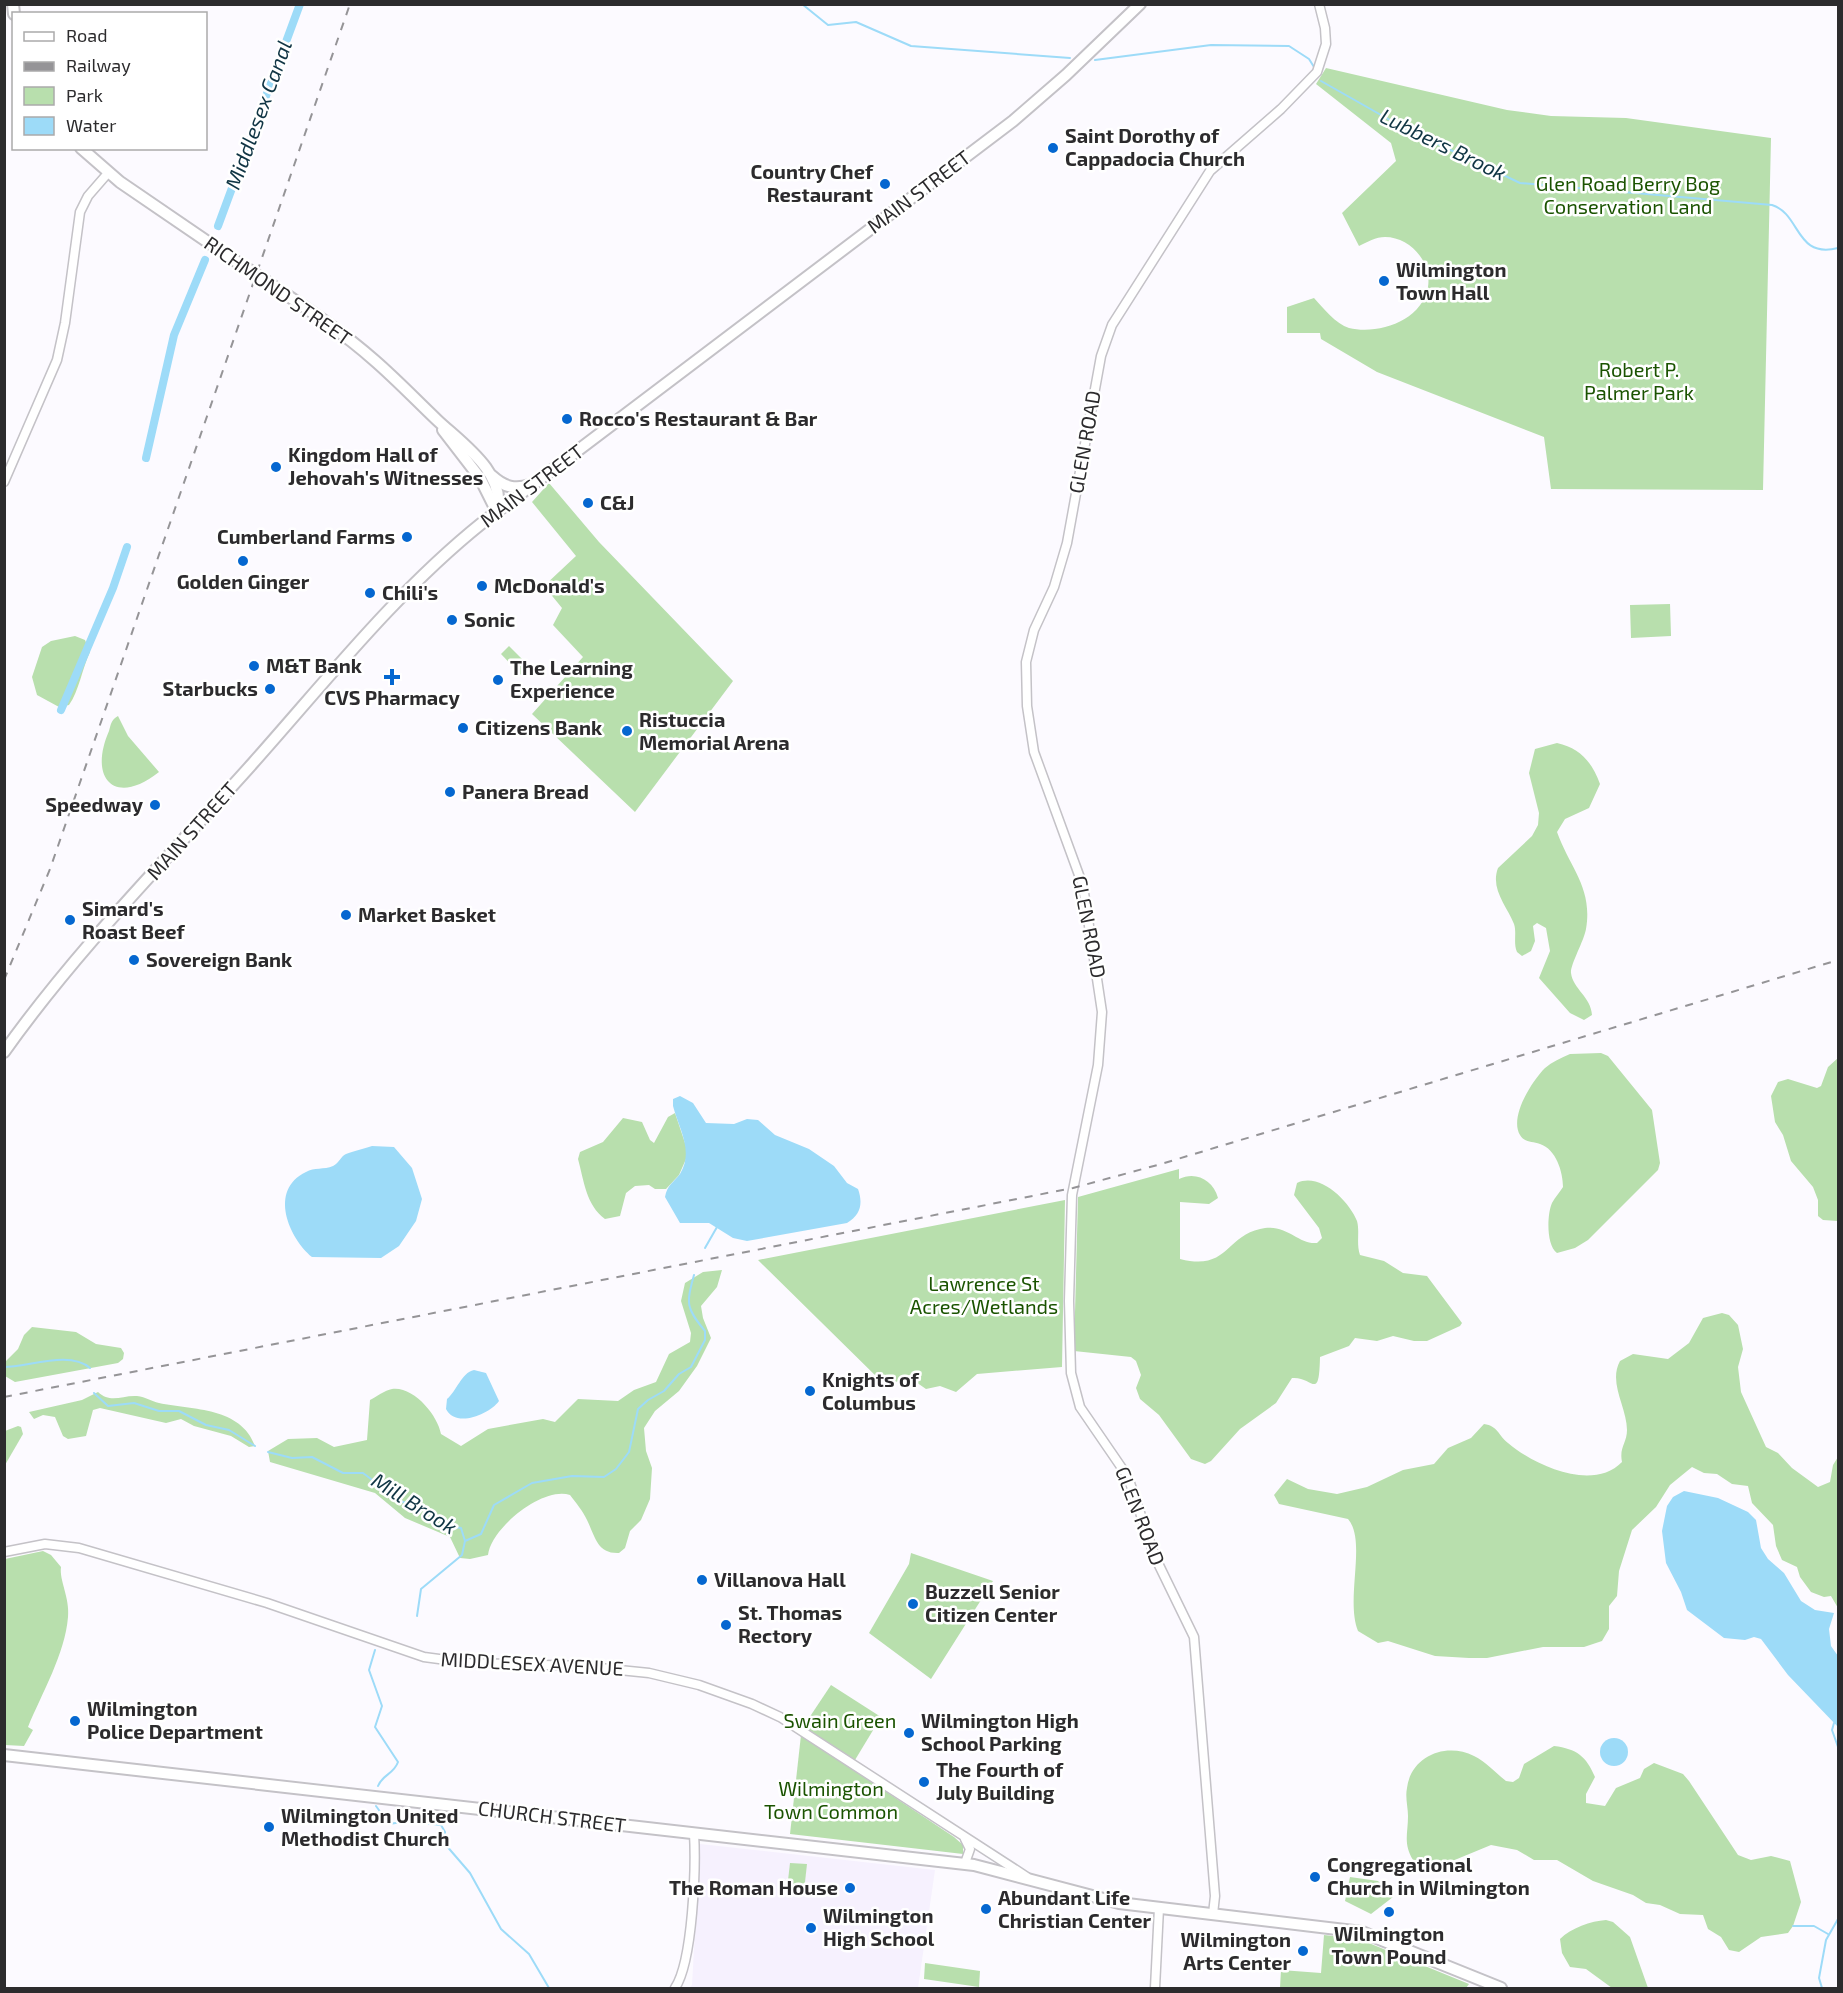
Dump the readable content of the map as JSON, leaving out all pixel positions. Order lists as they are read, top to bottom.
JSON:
{
  "streets": {
    "main road": [
      "MAIN STREET",
      "RICHMOND STREET",
      "MIDDLESEX AVENUE",
      "CHURCH STREET"
    ],
    "street": ["GLEN ROAD"]
  },
  "crossings": [
    ["MAIN STREET", "RICHMOND STREET"],
    ["GLEN ROAD", "MIDDLESEX AVENUE"],
    ["MIDDLESEX AVENUE", "CHURCH STREET"]
  ],
  "water": ["Middlesex Canal", "Lubbers Brook", "Mill Brook"],
  "parks": [
    "Glen Road Berry Bog Conservation Land",
    "Robert P. Palmer Park",
    "Lawrence St Acres/Wetlands",
    "Swain Green",
    "Wilmington Town Common"
  ],
  "places": {
    "other": [
      "Saint Dorothy of Cappadocia Church",
      "Country Chef Restaurant",
      "Wilmington Town Hall",
      "Rocco's Restaurant & Bar",
      "Kingdom Hall of Jehovah's Witnesses",
      "C&J",
      "Cumberland Farms",
      "Golden Ginger",
      "McDonald's",
      "Chili's",
      "Sonic",
      "M&T Bank",
      "The Learning Experience",
      "Starbucks",
      "Citizens Bank",
      "Ristuccia Memorial Arena",
      "Panera Bread",
      "Speedway",
      "Market Basket",
      "Simard's Roast Beef",
      "Sovereign Bank",
      "Knights of Columbus",
      "Villanova Hall",
      "Buzzell Senior Citizen Center",
      "St. Thomas Rectory",
      "Wilmington Police Department",
      "Wilmington High School Parking",
      "The Fourth of July Building",
      "Wilmington United Methodist Church",
      "Congregational Church in Wilmington",
      "The Roman House",
      "Abundant Life Christian Center",
      "Wilmington Town Pound",
      "Wilmington High School",
      "Wilmington Arts Center"
    ],
    "health": ["CVS Pharmacy"]
  },
  "legend": [
    "Road",
    "Railway",
    "Park",
    "Water"
  ]
}
